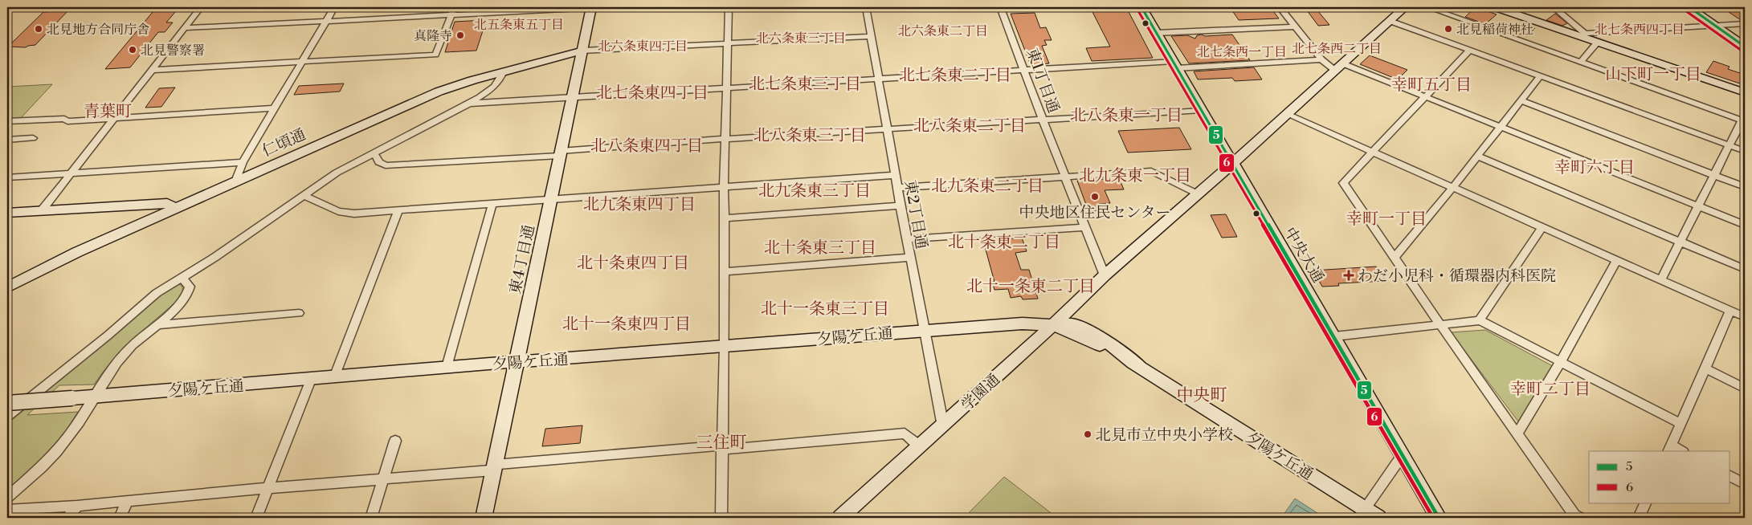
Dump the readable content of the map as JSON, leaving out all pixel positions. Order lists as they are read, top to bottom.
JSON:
{
  "streets": {
    "street": [
      "東1丁目通",
      "仁頃通",
      "東2丁目通",
      "中央大通",
      "東4丁目通",
      "夕陽ケ丘通",
      "学園通"
    ]
  },
  "crossings": [
    ["東1丁目通", "学園通"],
    ["仁頃通", "東4丁目通"],
    ["東2丁目通", "夕陽ケ丘通"],
    ["東2丁目通", "学園通"],
    ["中央大通", "学園通"],
    ["東4丁目通", "夕陽ケ丘通"],
    ["夕陽ケ丘通", "学園通"]
  ],
  "districts": [
    "北五条東五丁目",
    "北七条西四丁目",
    "北六条東二丁目",
    "北六条東三丁目",
    "北六条東四丁目",
    "北七条西二丁目",
    "北七条西一丁目",
    "山下町一丁目",
    "北七条東二丁目",
    "北七条東三丁目",
    "幸町五丁目",
    "北七条東四丁目",
    "青葉町",
    "北八条東一丁目",
    "北八条東二丁目",
    "北八条東三丁目",
    "北八条東四丁目",
    "幸町六丁目",
    "北九条東一丁目",
    "北九条東二丁目",
    "北九条東三丁目",
    "北九条東四丁目",
    "幸町一丁目",
    "北十条東二丁目",
    "北十条東三丁目",
    "北十条東四丁目",
    "北十一条東二丁目",
    "北十一条東三丁目",
    "北十一条東四丁目",
    "幸町二丁目",
    "中央町",
    "三住町"
  ],
  "places": {
    "other": [
      "北見地方合同庁舎",
      "北見稲荷神社",
      "真隆寺",
      "北見警察署",
      "中央地区住民センター",
      "北見市立中央小学校"
    ],
    "health": ["わだ小児科・循環器内科医院"]
  },
  "lines": ["transit line 5", "transit line 6"],
  "legend": ["5", "6"]
}
